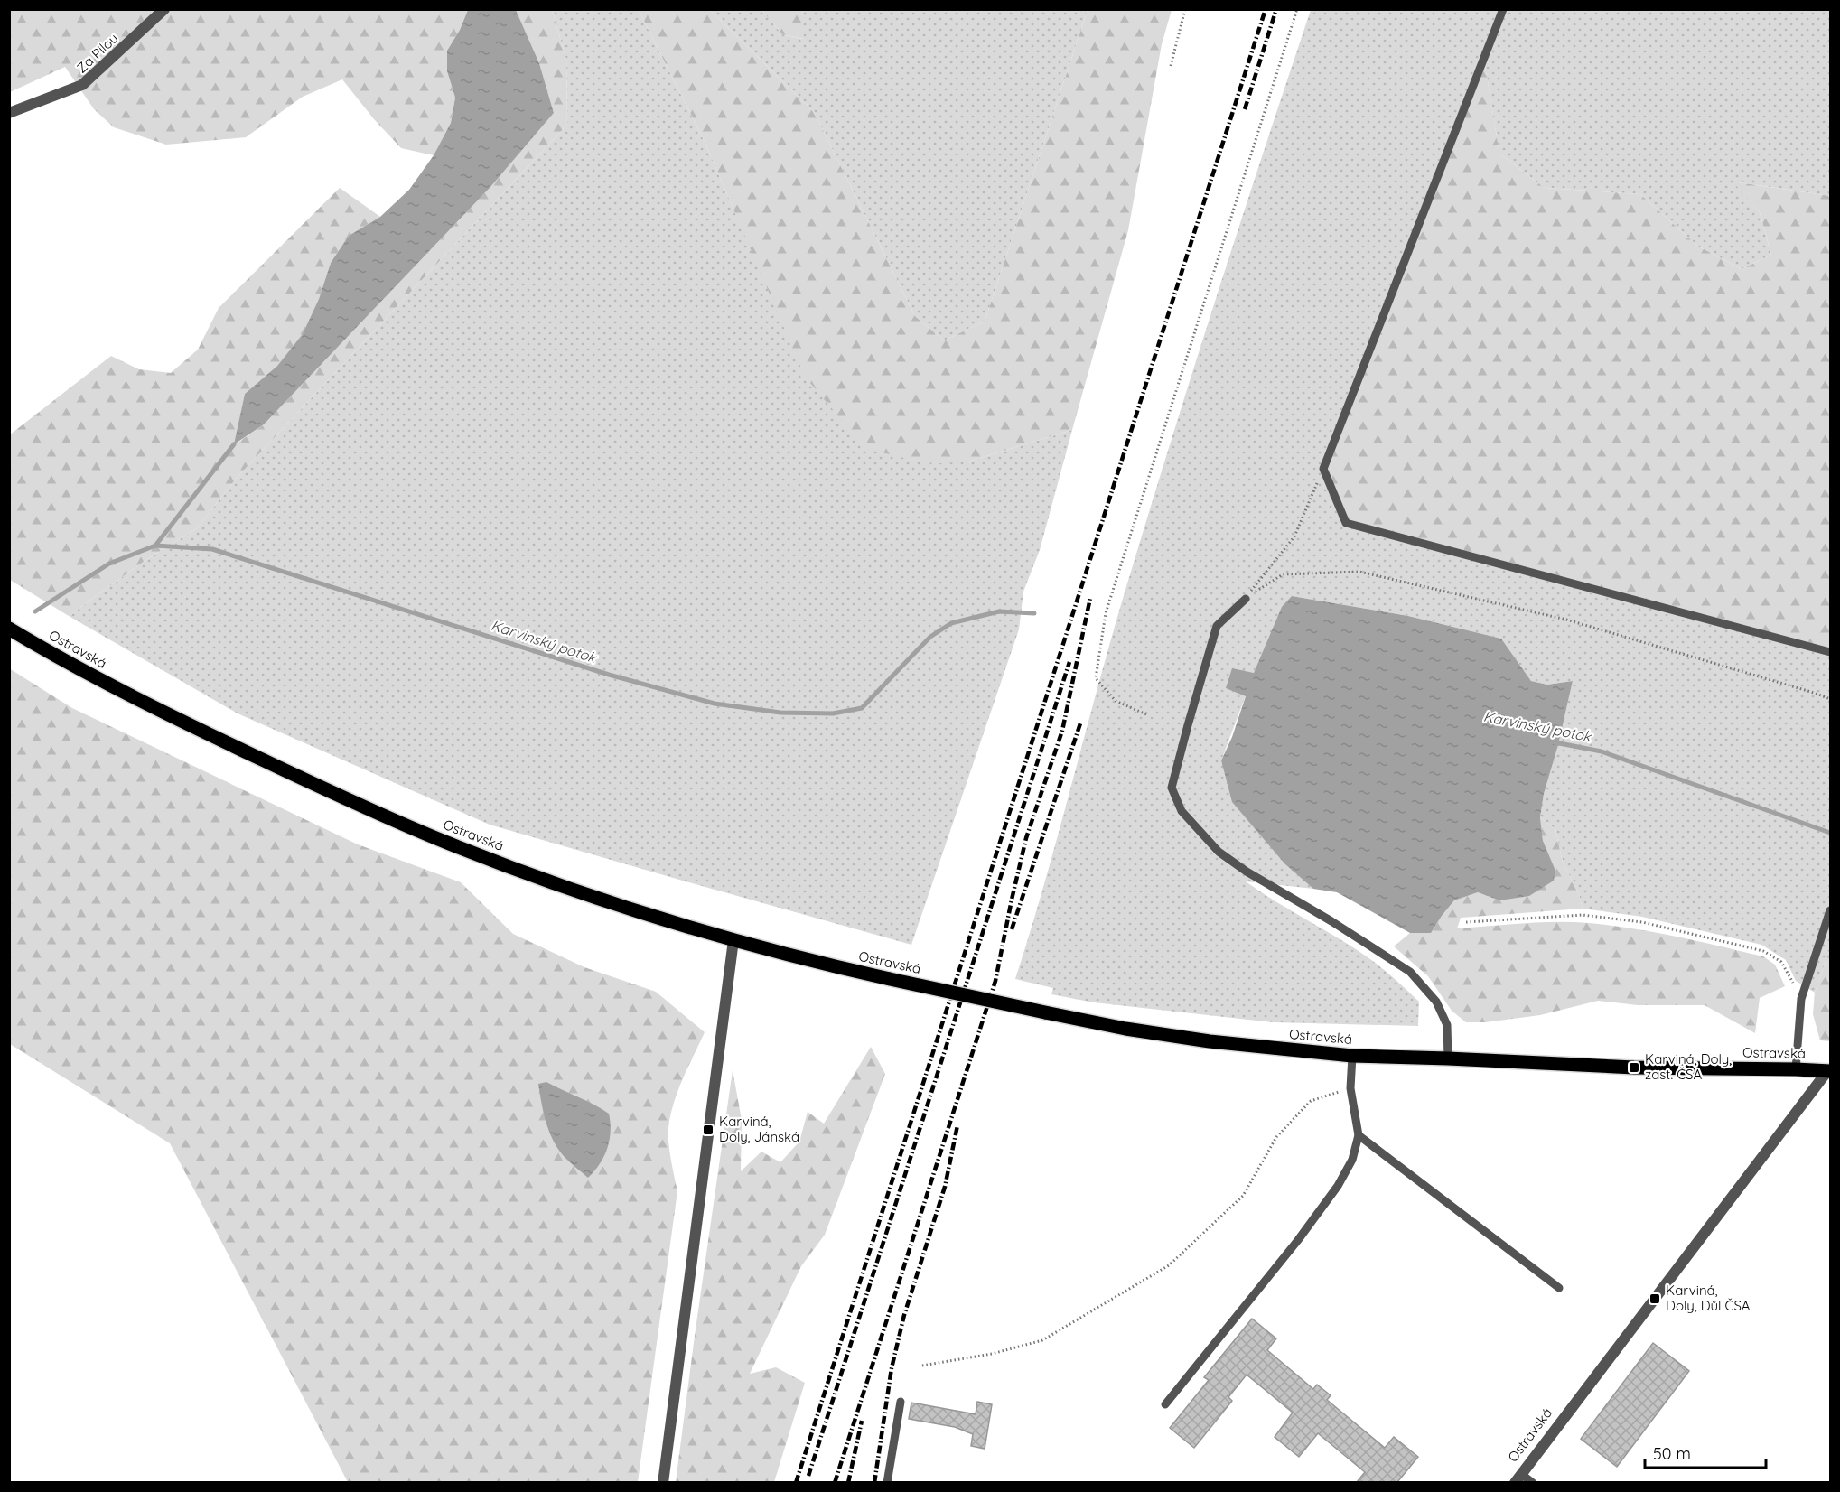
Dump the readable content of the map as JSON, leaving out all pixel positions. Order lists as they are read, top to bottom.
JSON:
{
  "streets": {
    "main road": ["Ostravská"],
    "street": ["Za Pilou"]
  },
  "water": ["Karvinský potok"],
  "places": {
    "transit": ["Karviná, Doly, zast. ČSA", "Karviná, Doly, Jánská", "Karviná, Doly, Důl ČSA"]
  },
  "scale_bar": "50 m"
}
